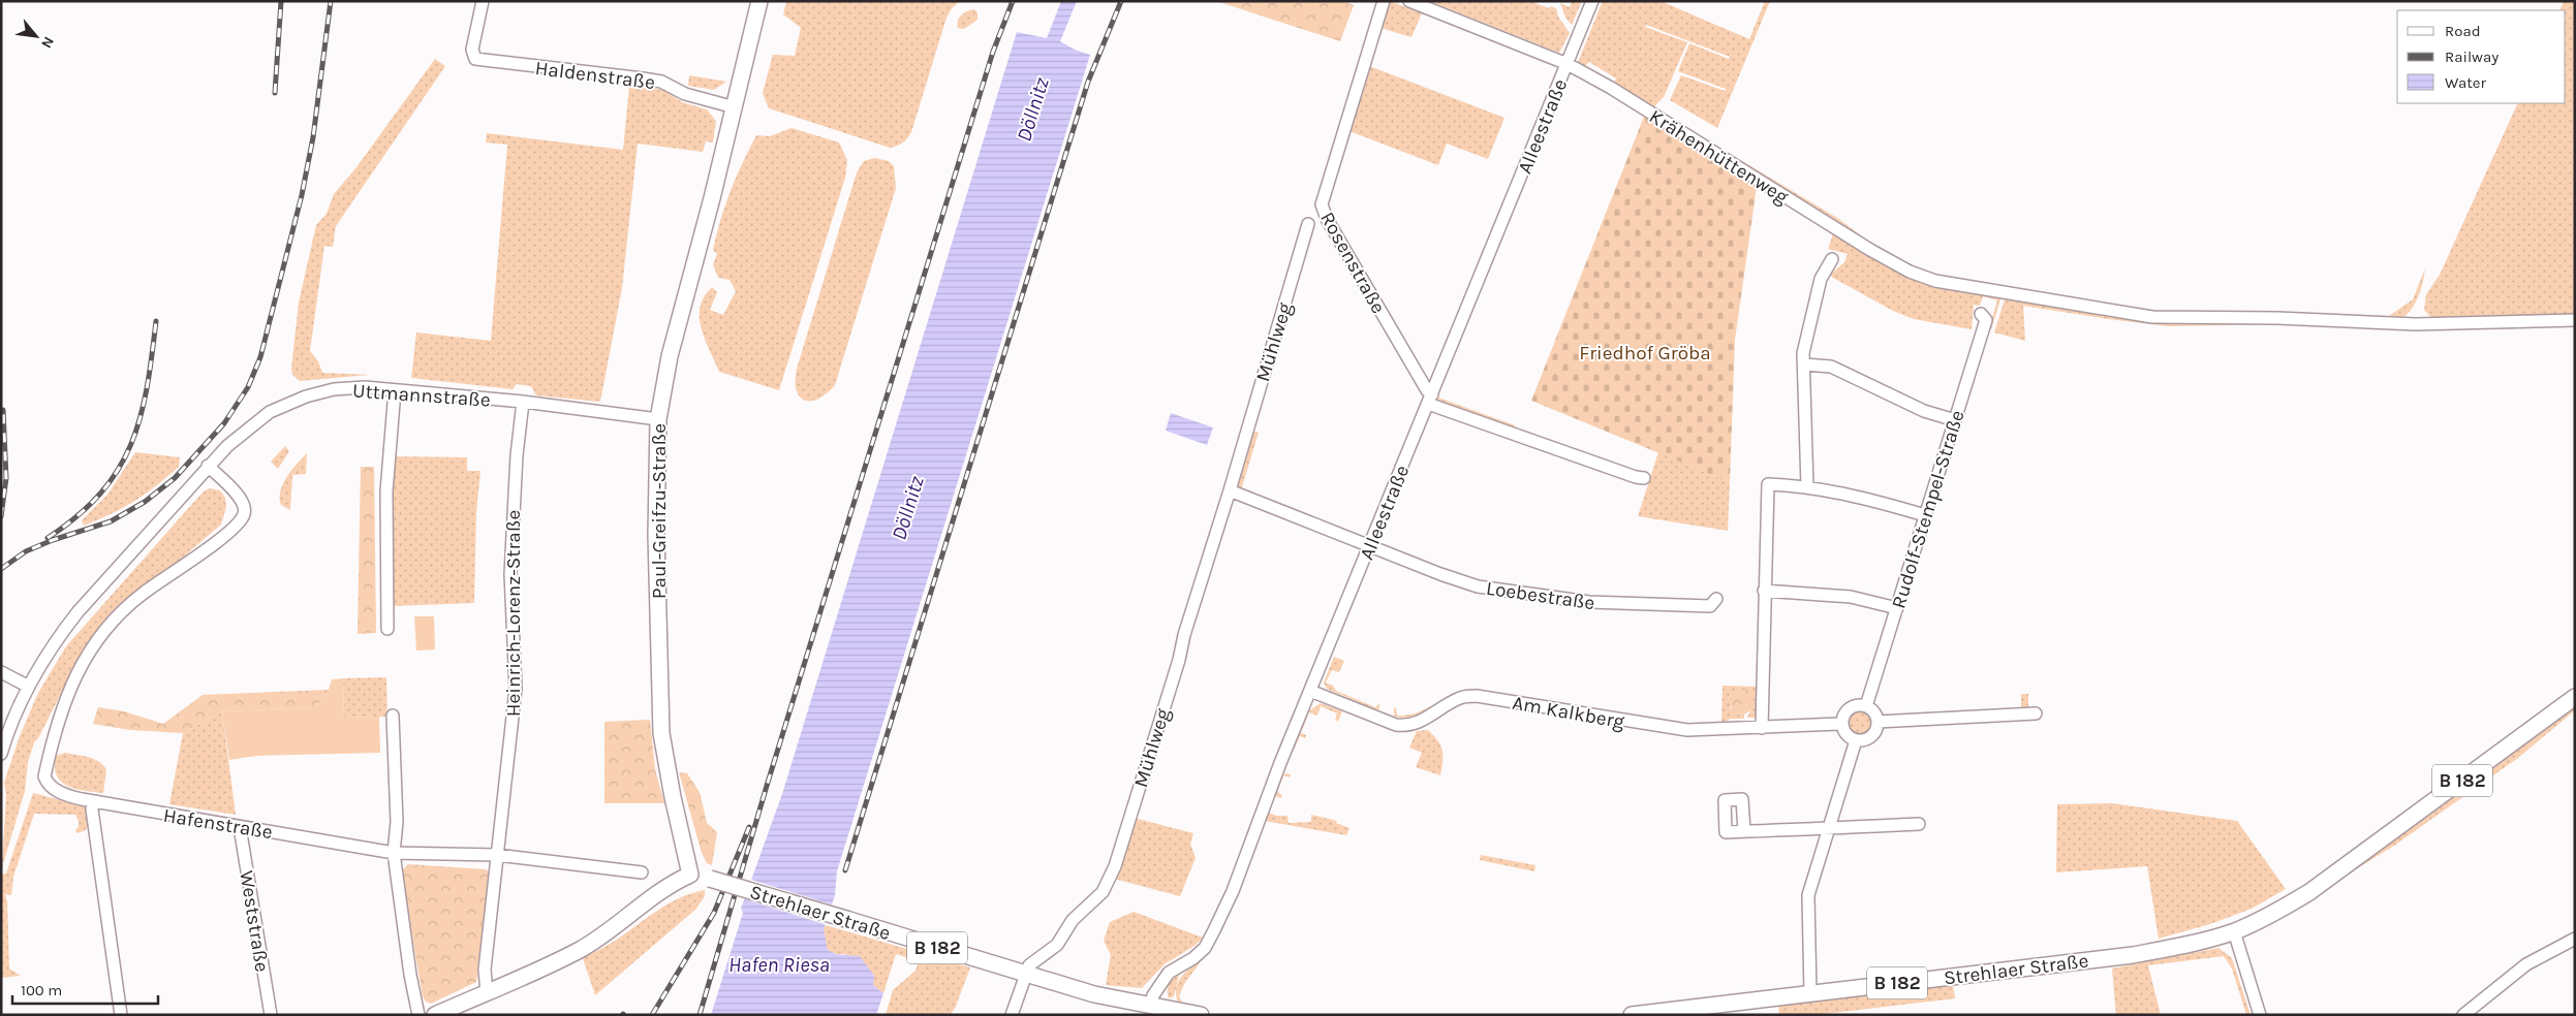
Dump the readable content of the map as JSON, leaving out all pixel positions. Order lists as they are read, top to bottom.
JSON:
{
  "streets": {
    "main road": ["Paul-Greifzu-Straße", "B 182", "Strehlaer Straße"],
    "street": [
      "Haldenstraße",
      "Alleestraße",
      "Krähenhüttenweg",
      "Rosenstraße",
      "Mühlweg",
      "Uttmannstraße",
      "Rudolf-Stempel-Straße",
      "Loebestraße",
      "Heinrich-Lorenz-Straße",
      "Am Kalkberg",
      "Hafenstraße",
      "Weststraße"
    ]
  },
  "crossings": [
    ["Haldenstraße", "Paul-Greifzu-Straße"],
    ["Alleestraße", "Krähenhüttenweg"],
    ["Alleestraße", "Rosenstraße"],
    ["Alleestraße", "Loebestraße"],
    ["Alleestraße", "Am Kalkberg"],
    ["Alleestraße", "Strehlaer Straße"],
    ["Mühlweg", "Strehlaer Straße"],
    ["Uttmannstraße", "Paul-Greifzu-Straße"],
    ["Uttmannstraße", "Heinrich-Lorenz-Straße"],
    ["Uttmannstraße", "Hafenstraße"],
    ["Rudolf-Stempel-Straße", "Am Kalkberg"],
    ["Paul-Greifzu-Straße", "Strehlaer Straße"],
    ["Heinrich-Lorenz-Straße", "Hafenstraße"],
    ["Hafenstraße", "Weststraße"]
  ],
  "water": ["Döllnitz", "Hafen Riesa"],
  "parks": ["Friedhof Gröba"],
  "legend": ["Road", "Railway", "Water"],
  "scale_bar": "100 m",
  "north": "bottom right"
}
